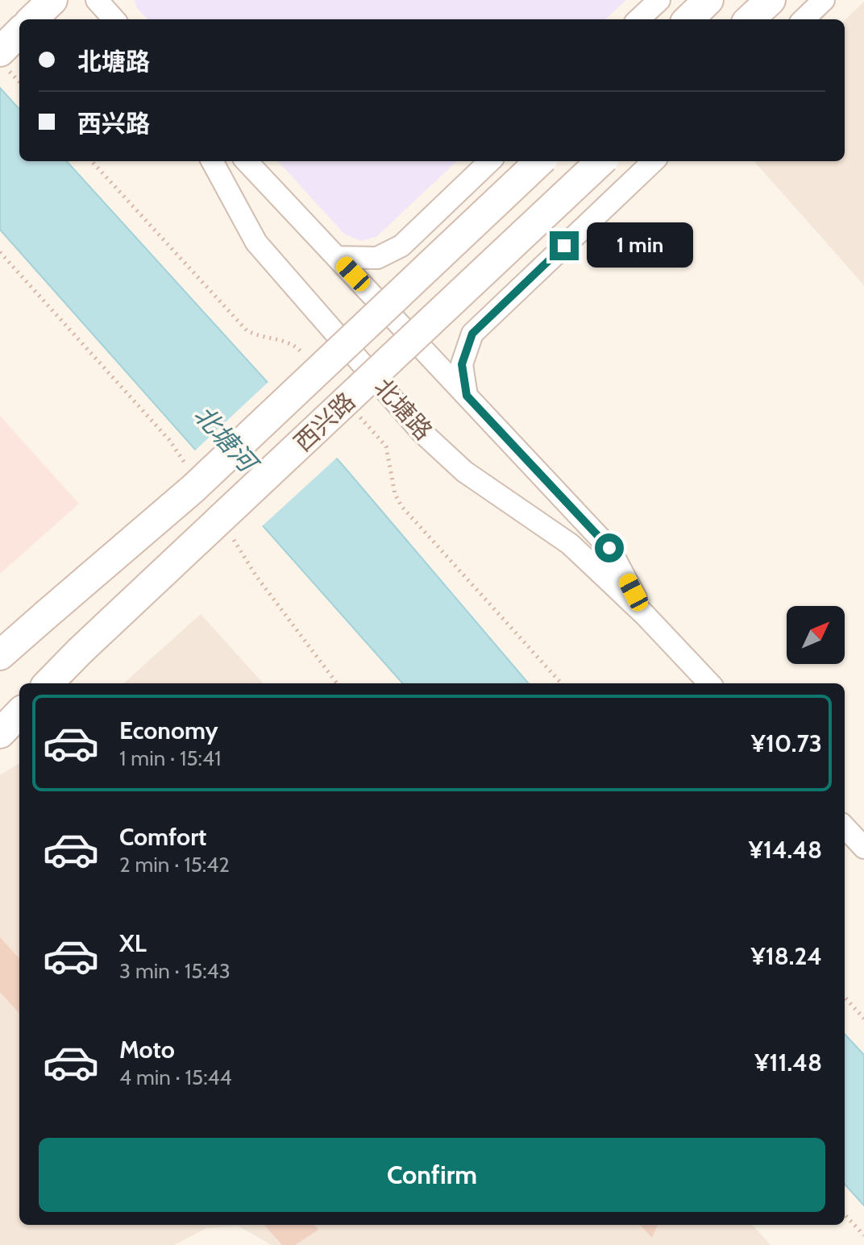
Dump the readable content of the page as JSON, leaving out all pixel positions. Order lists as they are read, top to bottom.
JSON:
{
  "streets": {
    "main road": ["西兴路"],
    "street": ["北塘路"]
  },
  "water": ["北塘河"],
  "north": "top right",
  "page": {
    "banner": ["北塘路", "西兴路"],
    "bubble": "1 min",
    "list": [
      {
        "name": "Economy",
        "note": "1 min · 15:41",
        "value": "¥10.73"
      },
      {
        "name": "Comfort",
        "note": "2 min · 15:42",
        "value": "¥14.48"
      },
      {
        "name": "XL",
        "note": "3 min · 15:43",
        "value": "¥18.24"
      },
      {
        "name": "Moto",
        "note": "4 min · 15:44",
        "value": "¥11.48"
      }
    ],
    "buttons": "Confirm"
  }
}
